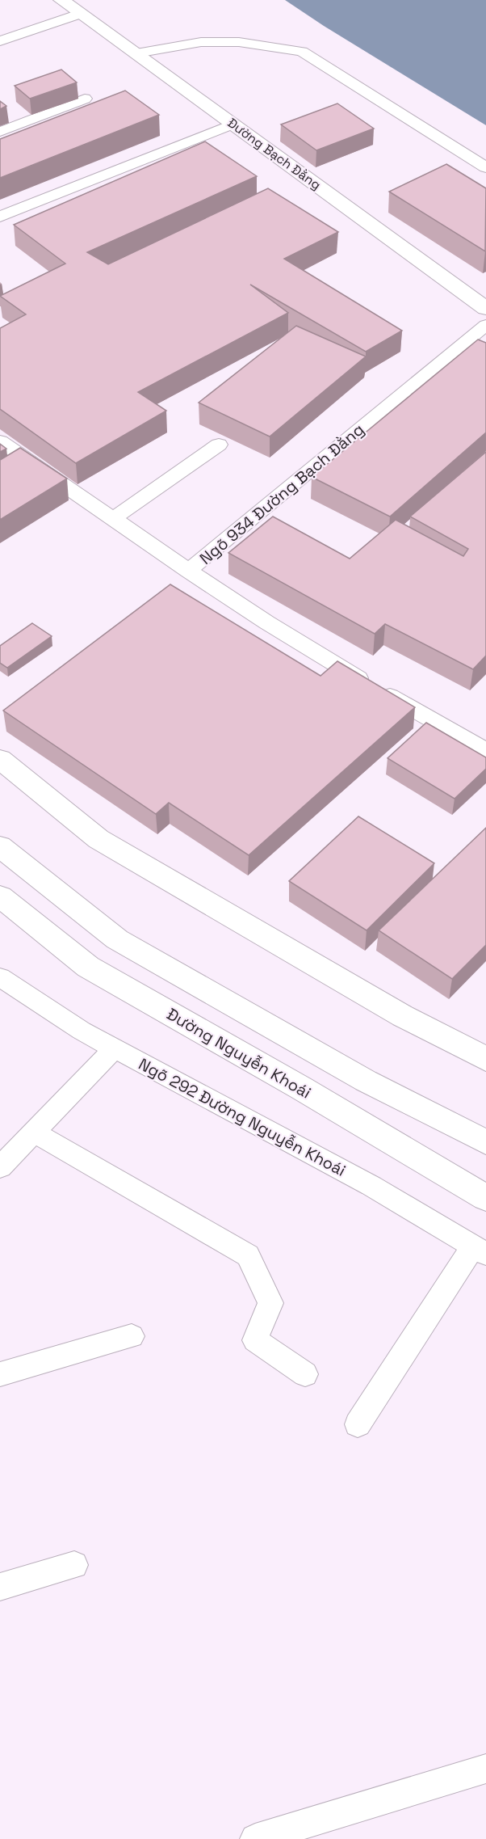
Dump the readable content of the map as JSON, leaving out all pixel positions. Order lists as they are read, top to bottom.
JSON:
{
  "streets": {
    "street": ["Đường Bạch Đằng", "Đường Nguyễn Khoái"],
    "lane": ["Ngõ 934 Đường Bạch Đằng", "Ngõ 292 Đường Nguyễn Khoái"]
  }
}
